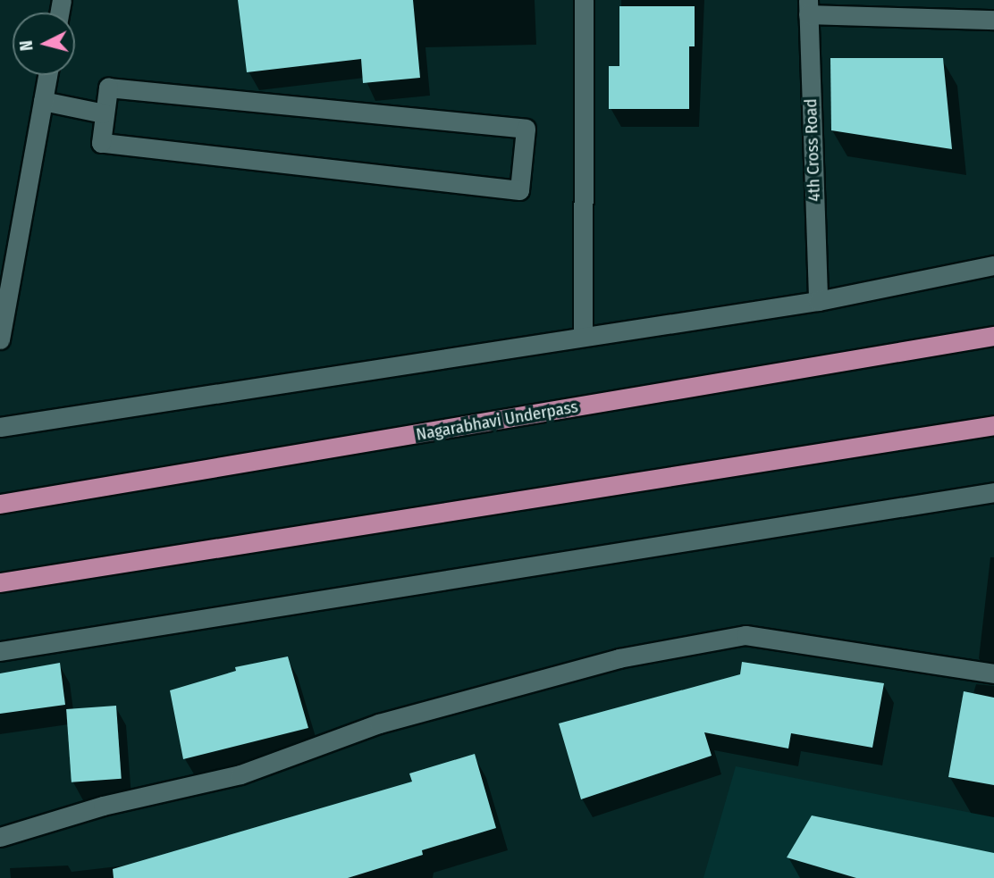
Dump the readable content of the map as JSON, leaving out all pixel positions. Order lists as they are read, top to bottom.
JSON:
{
  "streets": {
    "highway": ["Nagarabhavi Underpass"],
    "street": ["4th Cross Road"]
  },
  "north": "left"
}
